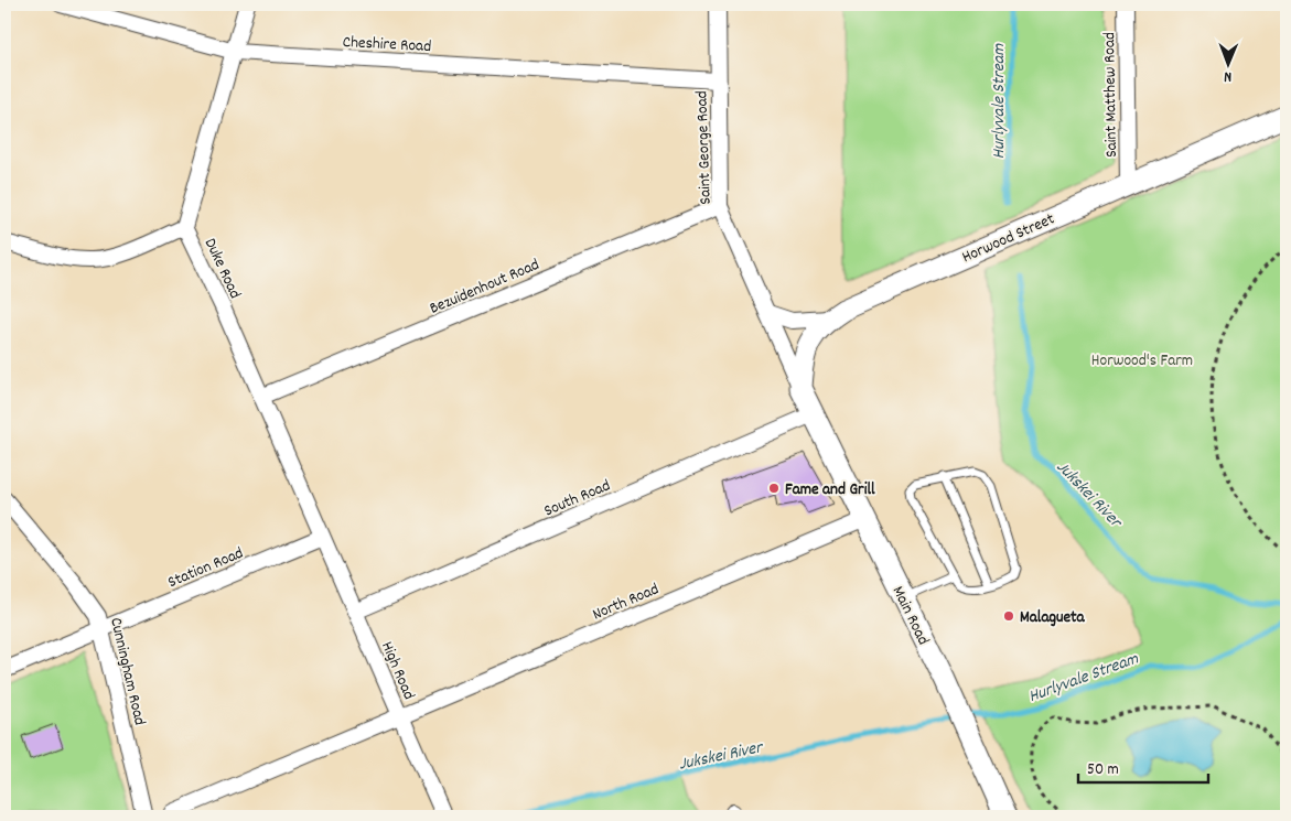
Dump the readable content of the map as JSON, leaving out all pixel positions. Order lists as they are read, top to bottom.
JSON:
{
  "streets": {
    "main road": ["Horwood Street", "Main Road"],
    "street": [
      "Cheshire Road",
      "Saint Matthew Road",
      "Saint George Road",
      "Duke Road",
      "Bezuidenhout Road",
      "South Road",
      "Station Road",
      "North Road",
      "High Road",
      "Cunningham Road"
    ]
  },
  "crossings": [
    ["Cheshire Road", "Saint George Road"],
    ["Cheshire Road", "Duke Road"],
    ["Saint Matthew Road", "Horwood Street"],
    ["Saint George Road", "Horwood Street"],
    ["Saint George Road", "Bezuidenhout Road"],
    ["Duke Road", "Bezuidenhout Road"],
    ["Duke Road", "Station Road"],
    ["Duke Road", "High Road"],
    ["South Road", "Main Road"],
    ["South Road", "High Road"],
    ["Station Road", "High Road"],
    ["Station Road", "Cunningham Road"],
    ["North Road", "Main Road"],
    ["North Road", "High Road"]
  ],
  "water": ["Hurlyvale Stream", "Jukskei River"],
  "parks": ["Horwood's Farm"],
  "places": ["Fame and Grill", "Malagueta"],
  "scale_bar": "50 m",
  "north": "bottom"
}
